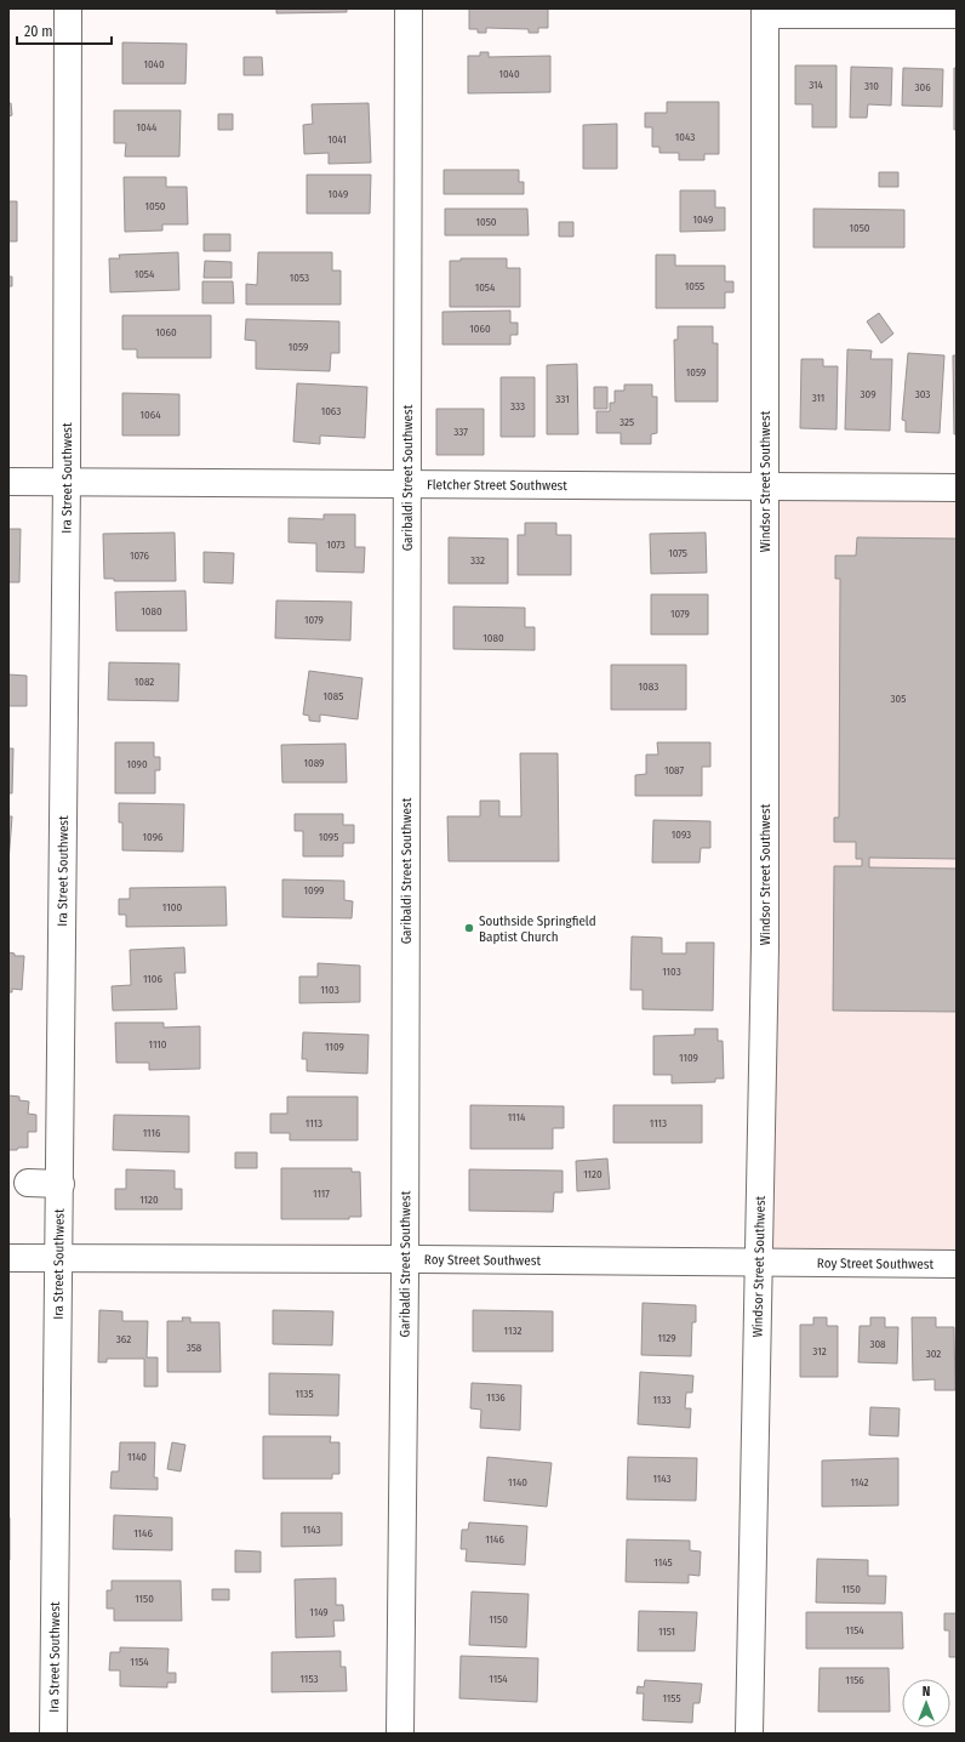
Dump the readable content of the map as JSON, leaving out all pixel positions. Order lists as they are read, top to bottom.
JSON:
{
  "streets": {
    "street": [
      "Ira Street Southwest",
      "Garibaldi Street Southwest",
      "Windsor Street Southwest",
      "Fletcher Street Southwest",
      "Roy Street Southwest"
    ]
  },
  "crossings": [
    ["Ira Street Southwest", "Fletcher Street Southwest"],
    ["Ira Street Southwest", "Roy Street Southwest"],
    ["Garibaldi Street Southwest", "Fletcher Street Southwest"],
    ["Garibaldi Street Southwest", "Roy Street Southwest"],
    ["Windsor Street Southwest", "Fletcher Street Southwest"],
    ["Windsor Street Southwest", "Roy Street Southwest"]
  ],
  "places": ["Southside Springfield Baptist Church"],
  "house_numbers": [
    "1040",
    "1040",
    "314",
    "310",
    "306",
    "1044",
    "1043",
    "1041",
    "1049",
    "1050",
    "1049",
    "1050",
    "1050",
    "1054",
    "1053",
    "1055",
    "1054",
    "1060",
    "1060",
    "1059",
    "1059",
    "309",
    "303",
    "311",
    "331",
    "333",
    "1063",
    "1064",
    "325",
    "337",
    "1073",
    "1075",
    "1076",
    "332",
    "1080",
    "1079",
    "1079",
    "1080",
    "1082",
    "1083",
    "1085",
    "305",
    "1089",
    "1090",
    "1087",
    "1093",
    "1096",
    "1095",
    "1099",
    "1100",
    "1103",
    "1106",
    "1103",
    "1110",
    "1109",
    "1109",
    "1114",
    "1113",
    "1113",
    "1116",
    "1120",
    "1117",
    "1120",
    "1132",
    "1129",
    "362",
    "308",
    "358",
    "312",
    "302",
    "1135",
    "1136",
    "1133",
    "1140",
    "1143",
    "1140",
    "1142",
    "1143",
    "1146",
    "1146",
    "1145",
    "1150",
    "1150",
    "1149",
    "1150",
    "1154",
    "1151",
    "1154",
    "1153",
    "1154",
    "1156",
    "1155"
  ],
  "scale_bar": "20 m",
  "north": "top"
}
